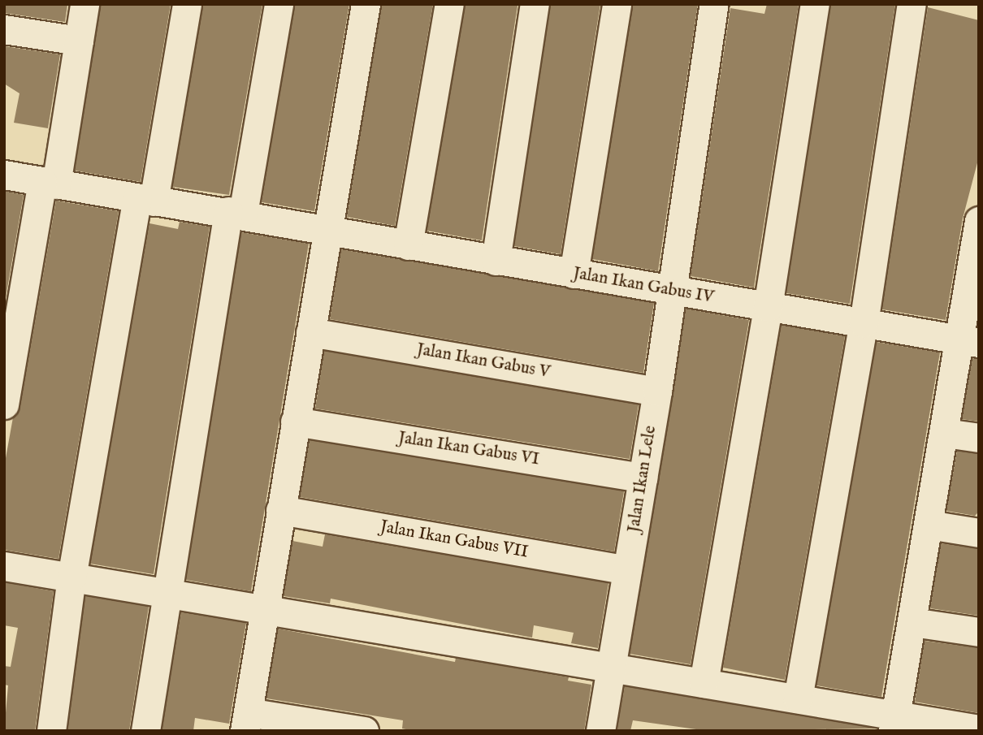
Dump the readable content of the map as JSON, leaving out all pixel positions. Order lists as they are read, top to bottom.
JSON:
{
  "streets": {
    "street": [
      "Jalan Ikan Gabus IV",
      "Jalan Ikan Gabus V",
      "Jalan Ikan Gabus VI",
      "Jalan Ikan Lele",
      "Jalan Ikan Gabus VII"
    ]
  },
  "crossings": [
    ["Jalan Ikan Gabus IV", "Jalan Ikan Lele"],
    ["Jalan Ikan Gabus V", "Jalan Ikan Lele"],
    ["Jalan Ikan Gabus VI", "Jalan Ikan Lele"],
    ["Jalan Ikan Lele", "Jalan Ikan Gabus VII"]
  ]
}
